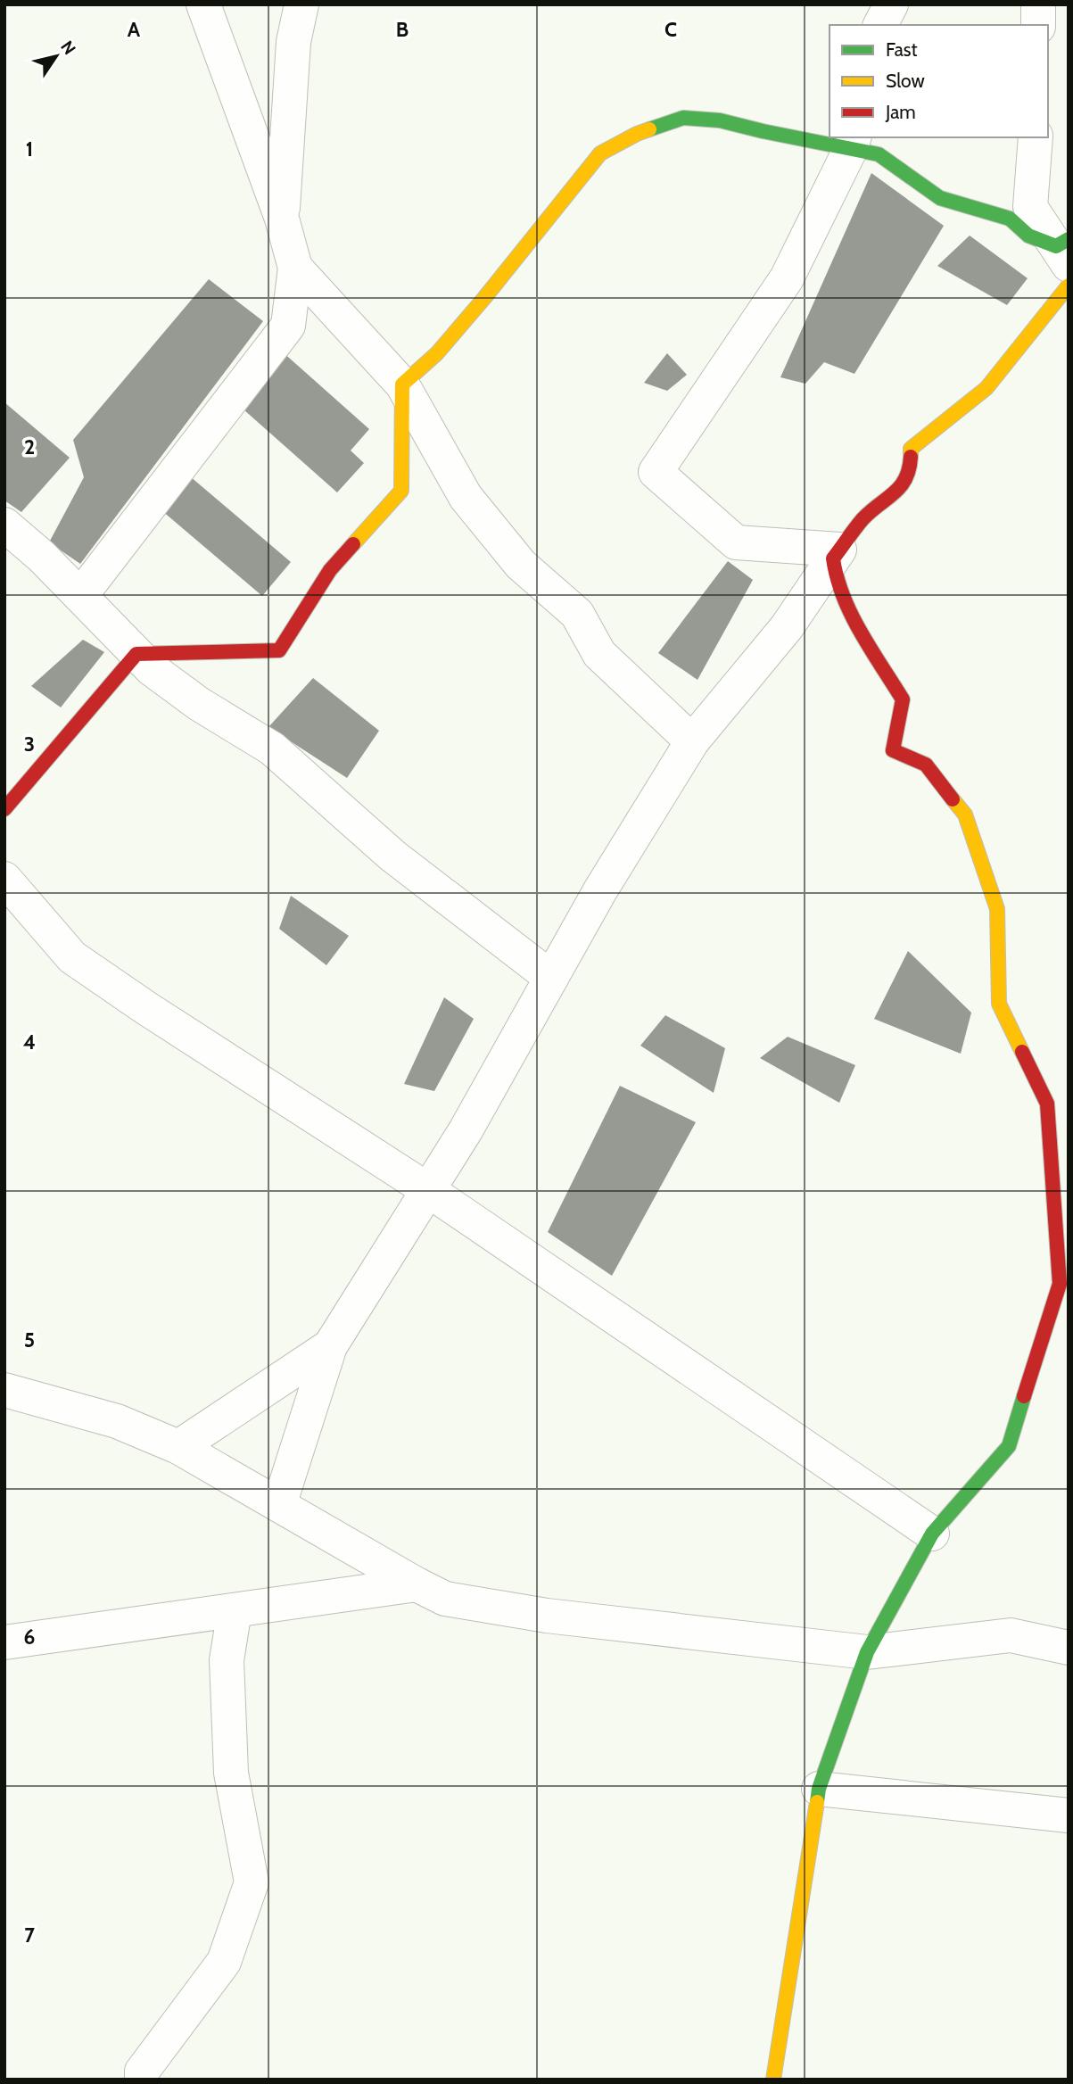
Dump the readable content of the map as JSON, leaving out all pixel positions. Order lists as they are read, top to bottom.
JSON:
{
  "legend": ["Fast", "Slow", "Jam"],
  "north": "top right",
  "grid": {
    "columns": ["A", "B", "C"],
    "rows": [
      "1",
      "2",
      "3",
      "4",
      "5",
      "6",
      "7"
    ]
  }
}
